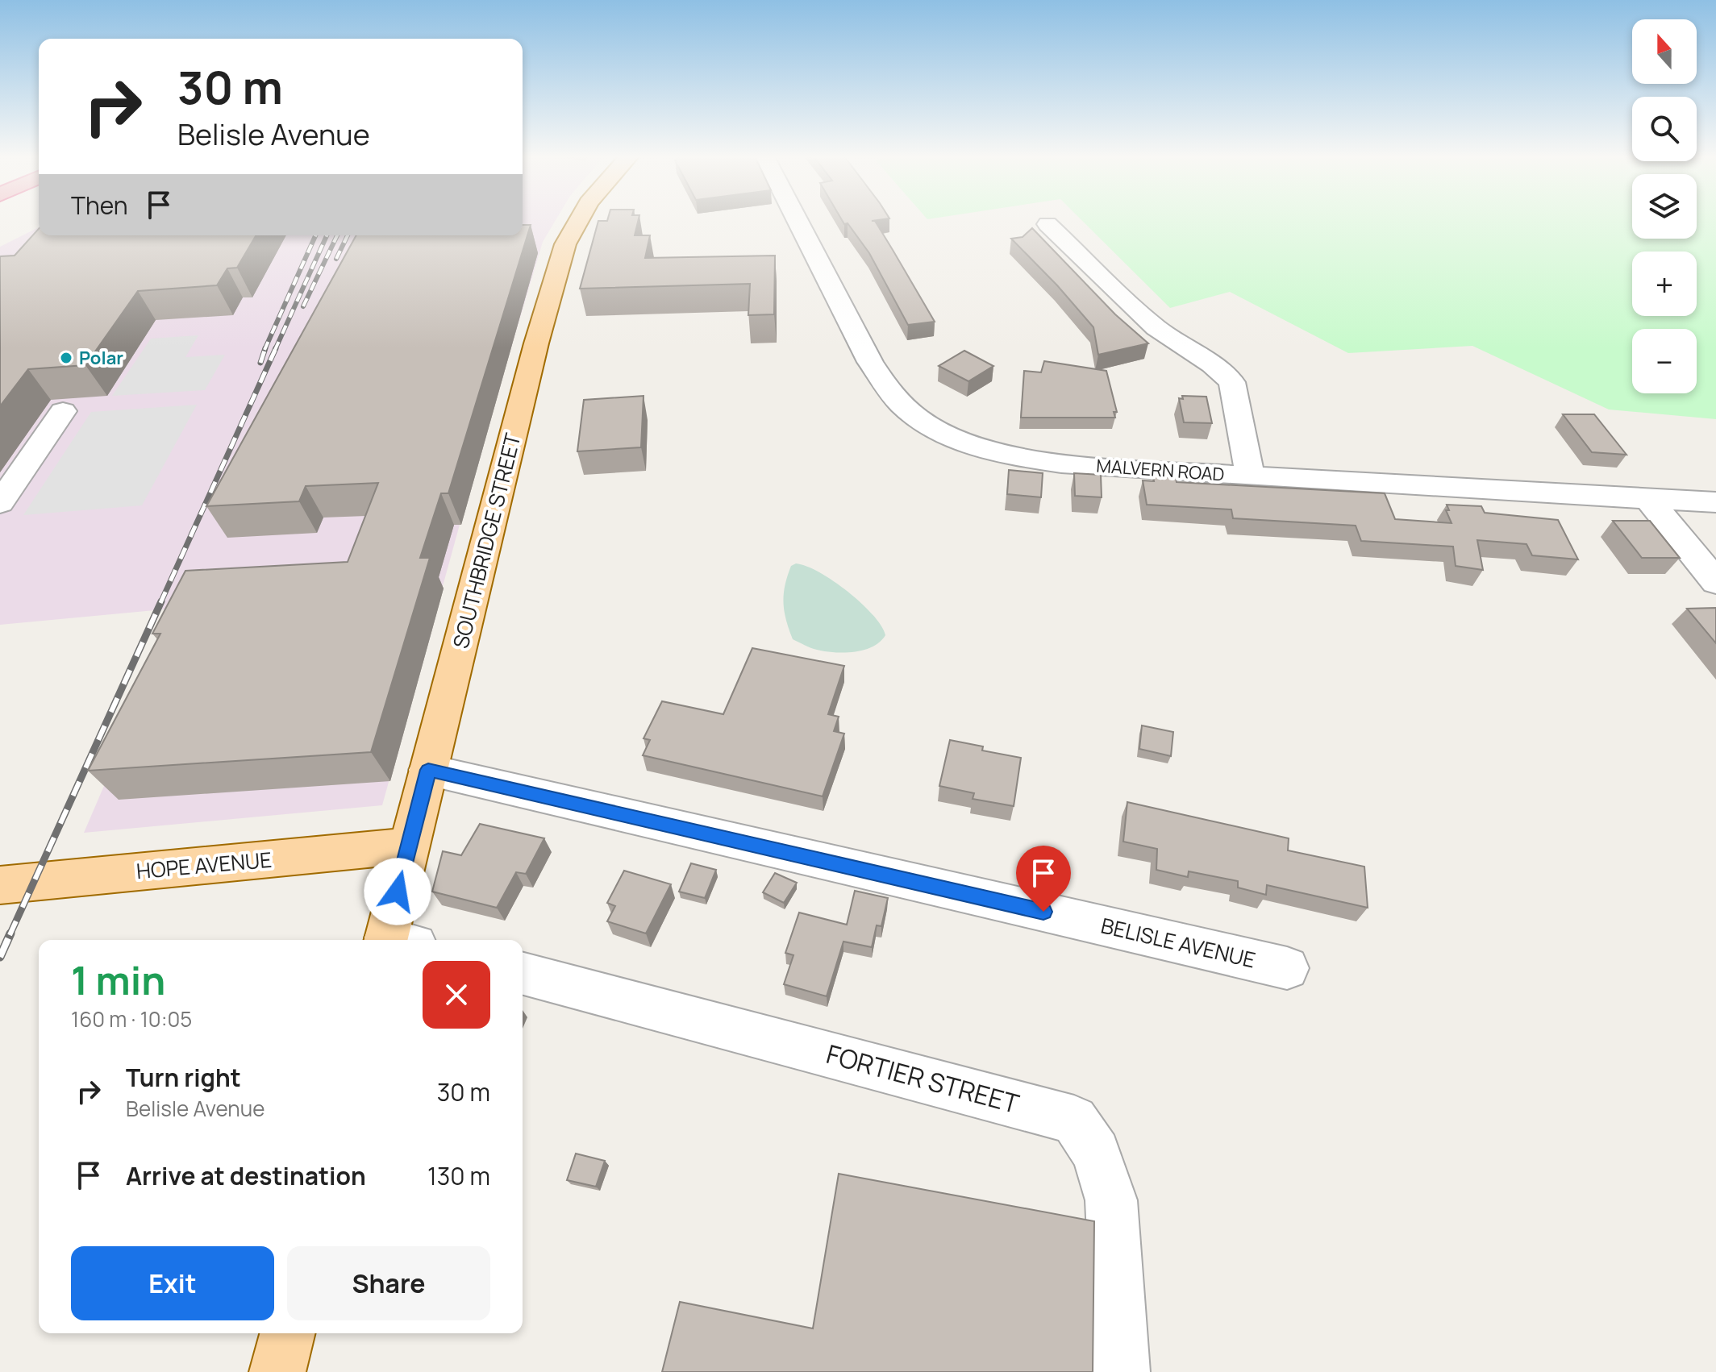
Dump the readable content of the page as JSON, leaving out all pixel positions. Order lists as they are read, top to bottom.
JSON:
{
  "streets": {
    "main road": ["SOUTHBRIDGE STREET", "HOPE AVENUE"],
    "street": ["MALVERN ROAD", "BELISLE AVENUE", "FORTIER STREET"]
  },
  "crossings": [
    ["SOUTHBRIDGE STREET", "HOPE AVENUE"],
    ["SOUTHBRIDGE STREET", "BELISLE AVENUE"]
  ],
  "places": ["Polar"],
  "north": "top",
  "page": {
    "map_buttons": ["+", "−"],
    "turn": ["30 m", "Belisle Avenue"],
    "then": "Then",
    "heading": ["1 min", "160 m · 10:05"],
    "list": [
      {
        "name": "Turn right",
        "note": "Belisle Avenue",
        "value": "30 m"
      },
      {
        "name": "Arrive at destination",
        "value": "130 m"
      }
    ],
    "buttons": ["Exit", "Share"]
  }
}
